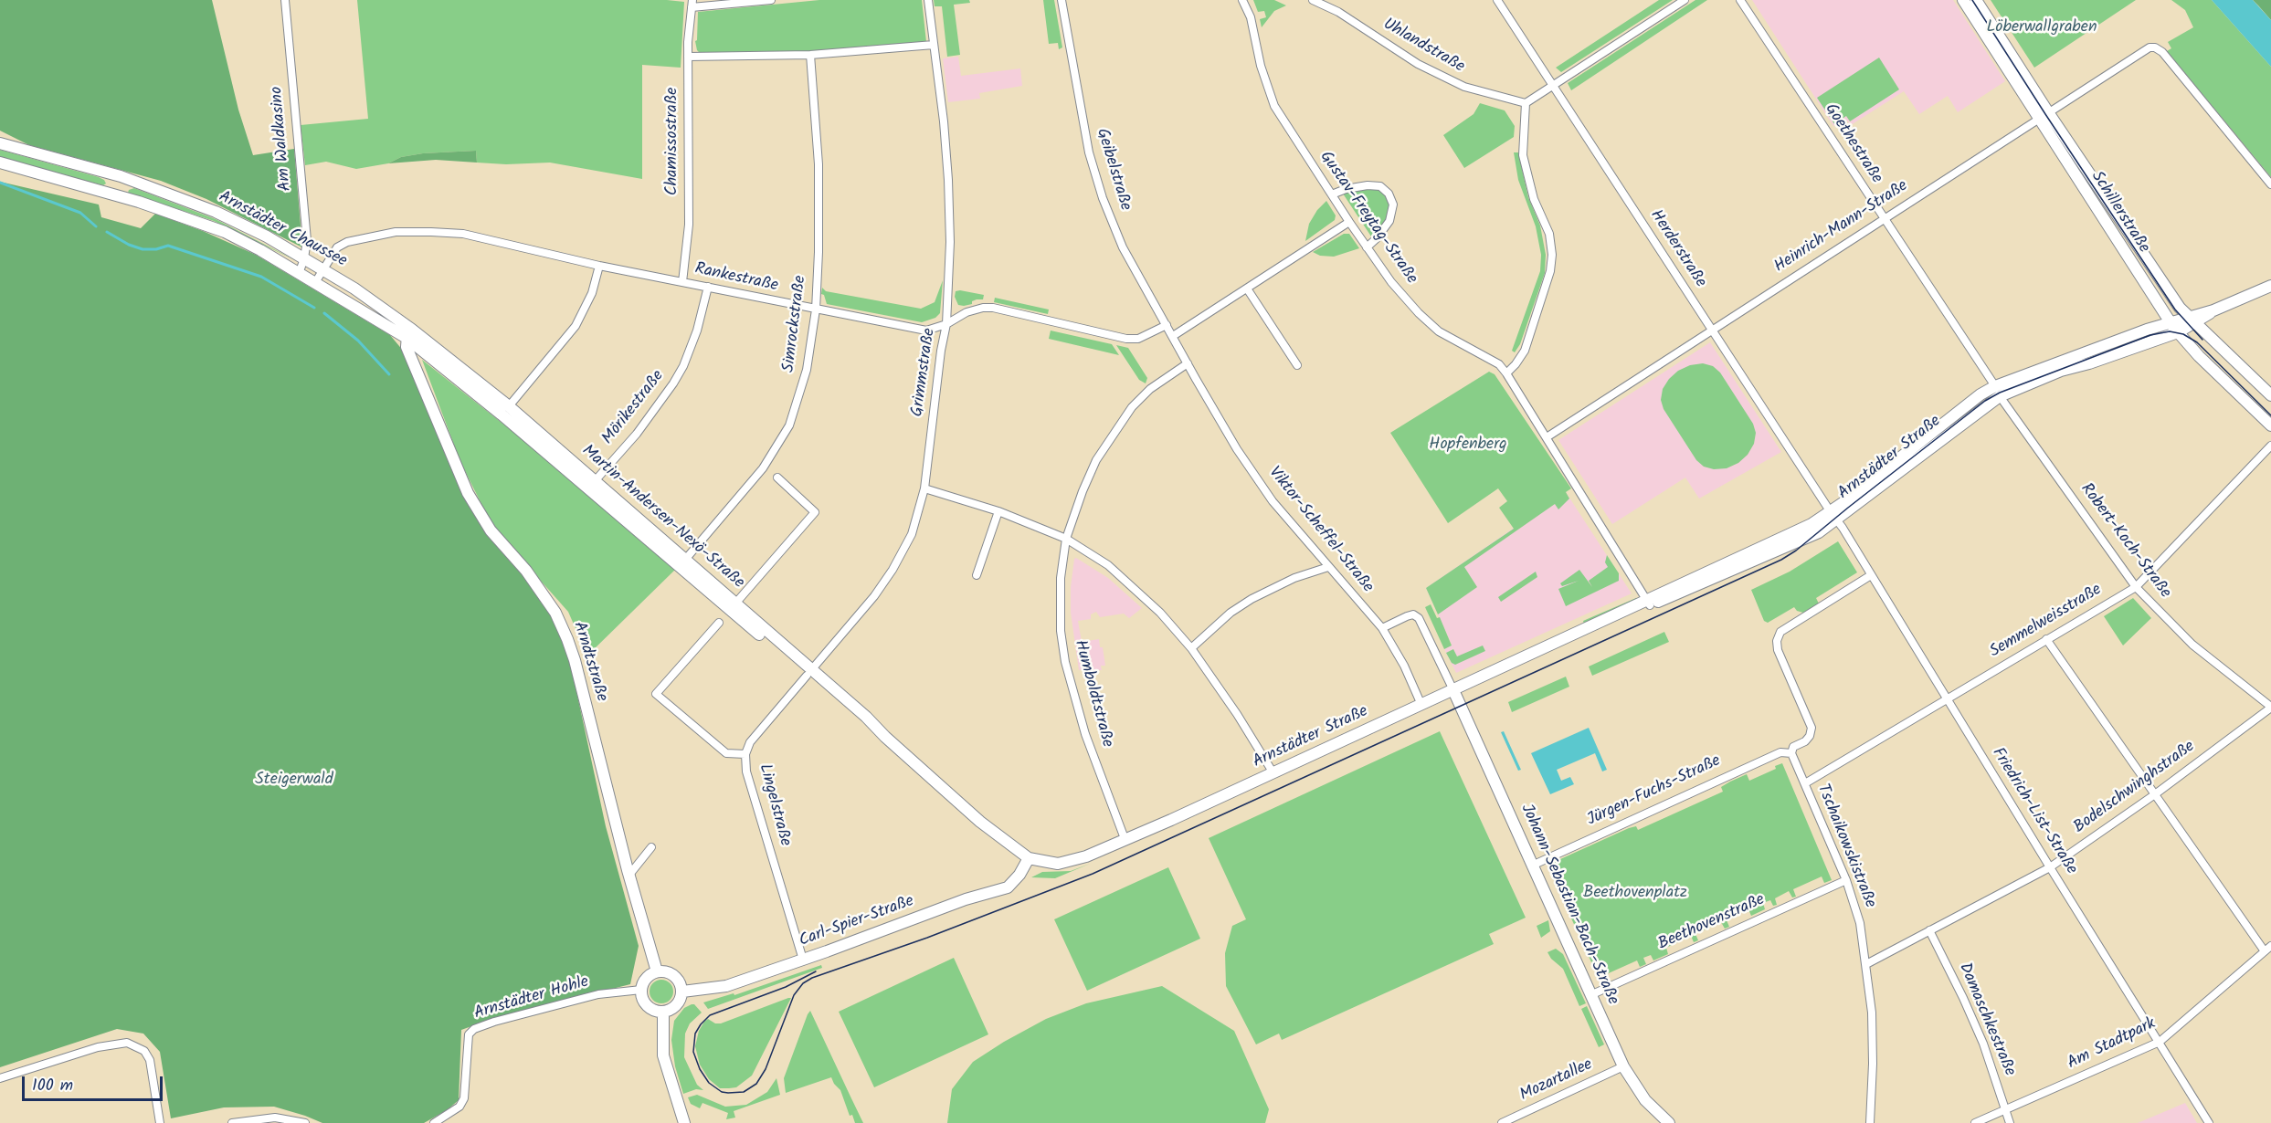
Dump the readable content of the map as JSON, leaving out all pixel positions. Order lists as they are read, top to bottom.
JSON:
{
  "streets": {
    "main road": [
      "Schillerstraße",
      "Arnstädter Chaussee",
      "Arnstädter Straße",
      "Martin-Andersen-Nexö-Straße",
      "Arndtstraße",
      "Johann-Sebastian-Bach-Straße",
      "Carl-Spier-Straße"
    ],
    "street": [
      "Uhlandstraße",
      "Am Waldkasino",
      "Chamissostraße",
      "Goethestraße",
      "Geibelstraße",
      "Gustav-Freytag-Straße",
      "Heinrich-Mann-Straße",
      "Herderstraße",
      "Rankestraße",
      "Simrockstraße",
      "Grimmstraße",
      "Mörikestraße",
      "Viktor-Scheffel-Straße",
      "Robert-Koch-Straße",
      "Semmelweisstraße",
      "Humboldtstraße",
      "Bodelschwinghstraße",
      "Jürgen-Fuchs-Straße",
      "Lingelstraße",
      "Friedrich-List-Straße",
      "Tschaikowskistraße",
      "Beethovenstraße",
      "Arnstädter Hohle",
      "Damaschkestraße",
      "Am Stadtpark",
      "Mozartallee"
    ]
  },
  "crossings": [
    ["Am Waldkasino", "Arnstädter Chaussee"],
    ["Chamissostraße", "Rankestraße"],
    ["Goethestraße", "Heinrich-Mann-Straße"],
    ["Goethestraße", "Arnstädter Straße"],
    ["Goethestraße", "Robert-Koch-Straße"],
    ["Geibelstraße", "Rankestraße"],
    ["Geibelstraße", "Viktor-Scheffel-Straße"],
    ["Schillerstraße", "Heinrich-Mann-Straße"],
    ["Schillerstraße", "Arnstädter Straße"],
    ["Gustav-Freytag-Straße", "Heinrich-Mann-Straße"],
    ["Gustav-Freytag-Straße", "Arnstädter Straße"],
    ["Heinrich-Mann-Straße", "Herderstraße"],
    ["Arnstädter Chaussee", "Rankestraße"],
    ["Arnstädter Chaussee", "Martin-Andersen-Nexö-Straße"],
    ["Arnstädter Chaussee", "Arndtstraße"],
    ["Herderstraße", "Arnstädter Straße"],
    ["Herderstraße", "Friedrich-List-Straße"],
    ["Rankestraße", "Simrockstraße"],
    ["Rankestraße", "Grimmstraße"],
    ["Rankestraße", "Mörikestraße"],
    ["Simrockstraße", "Martin-Andersen-Nexö-Straße"],
    ["Grimmstraße", "Martin-Andersen-Nexö-Straße"],
    ["Grimmstraße", "Lingelstraße"],
    ["Mörikestraße", "Martin-Andersen-Nexö-Straße"],
    ["Arnstädter Straße", "Martin-Andersen-Nexö-Straße"],
    ["Arnstädter Straße", "Viktor-Scheffel-Straße"],
    ["Arnstädter Straße", "Robert-Koch-Straße"],
    ["Arnstädter Straße", "Humboldtstraße"],
    ["Arnstädter Straße", "Friedrich-List-Straße"],
    ["Arnstädter Straße", "Johann-Sebastian-Bach-Straße"],
    ["Arnstädter Straße", "Carl-Spier-Straße"],
    ["Martin-Andersen-Nexö-Straße", "Arndtstraße"],
    ["Martin-Andersen-Nexö-Straße", "Lingelstraße"],
    ["Martin-Andersen-Nexö-Straße", "Carl-Spier-Straße"],
    ["Viktor-Scheffel-Straße", "Humboldtstraße"],
    ["Robert-Koch-Straße", "Semmelweisstraße"],
    ["Robert-Koch-Straße", "Bodelschwinghstraße"],
    ["Semmelweisstraße", "Friedrich-List-Straße"],
    ["Semmelweisstraße", "Tschaikowskistraße"],
    ["Arndtstraße", "Carl-Spier-Straße"],
    ["Arndtstraße", "Arnstädter Hohle"],
    ["Bodelschwinghstraße", "Friedrich-List-Straße"],
    ["Bodelschwinghstraße", "Tschaikowskistraße"],
    ["Bodelschwinghstraße", "Damaschkestraße"],
    ["Jürgen-Fuchs-Straße", "Tschaikowskistraße"],
    ["Jürgen-Fuchs-Straße", "Johann-Sebastian-Bach-Straße"],
    ["Lingelstraße", "Carl-Spier-Straße"],
    ["Friedrich-List-Straße", "Am Stadtpark"],
    ["Tschaikowskistraße", "Beethovenstraße"],
    ["Johann-Sebastian-Bach-Straße", "Beethovenstraße"],
    ["Johann-Sebastian-Bach-Straße", "Mozartallee"],
    ["Carl-Spier-Straße", "Arnstädter Hohle"],
    ["Damaschkestraße", "Am Stadtpark"]
  ],
  "parks": [
    "Löberwallgraben",
    "Hopfenberg",
    "Steigerwald",
    "Beethovenplatz"
  ],
  "scale_bar": "100 m"
}
